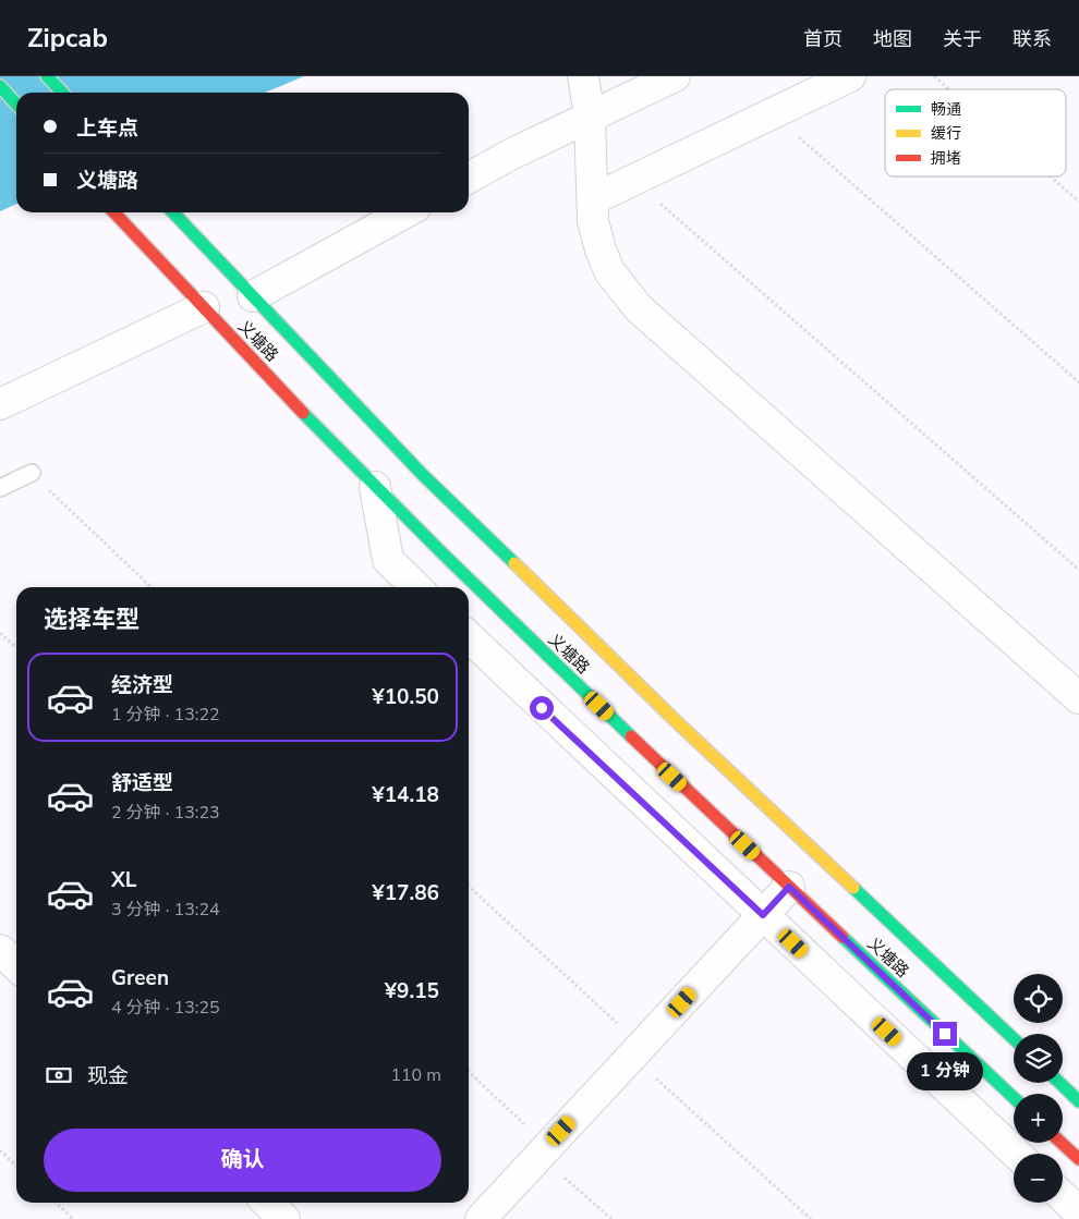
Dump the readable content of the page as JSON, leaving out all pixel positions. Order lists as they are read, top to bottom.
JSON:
{
  "streets": {
    "main road": ["义塘路"]
  },
  "legend": ["畅通", "缓行", "拥堵"],
  "page": {
    "header": "Zipcab",
    "nav": [
      "首页",
      "地图",
      "关于",
      "联系"
    ],
    "banner": ["上车点", "义塘路"],
    "heading": "选择车型",
    "list": [
      {
        "name": "经济型",
        "note": "1 分钟 · 13:22",
        "value": "¥10.50"
      },
      {
        "name": "舒适型",
        "note": "2 分钟 · 13:23",
        "value": "¥14.18"
      },
      {
        "name": "XL",
        "note": "3 分钟 · 13:24",
        "value": "¥17.86"
      },
      {
        "name": "Green",
        "note": "4 分钟 · 13:25",
        "value": "¥9.15"
      }
    ],
    "map_buttons": ["+", "−"],
    "pay": ["现金", "110 m"],
    "bubble": "1 分钟",
    "buttons": "确认"
  }
}
